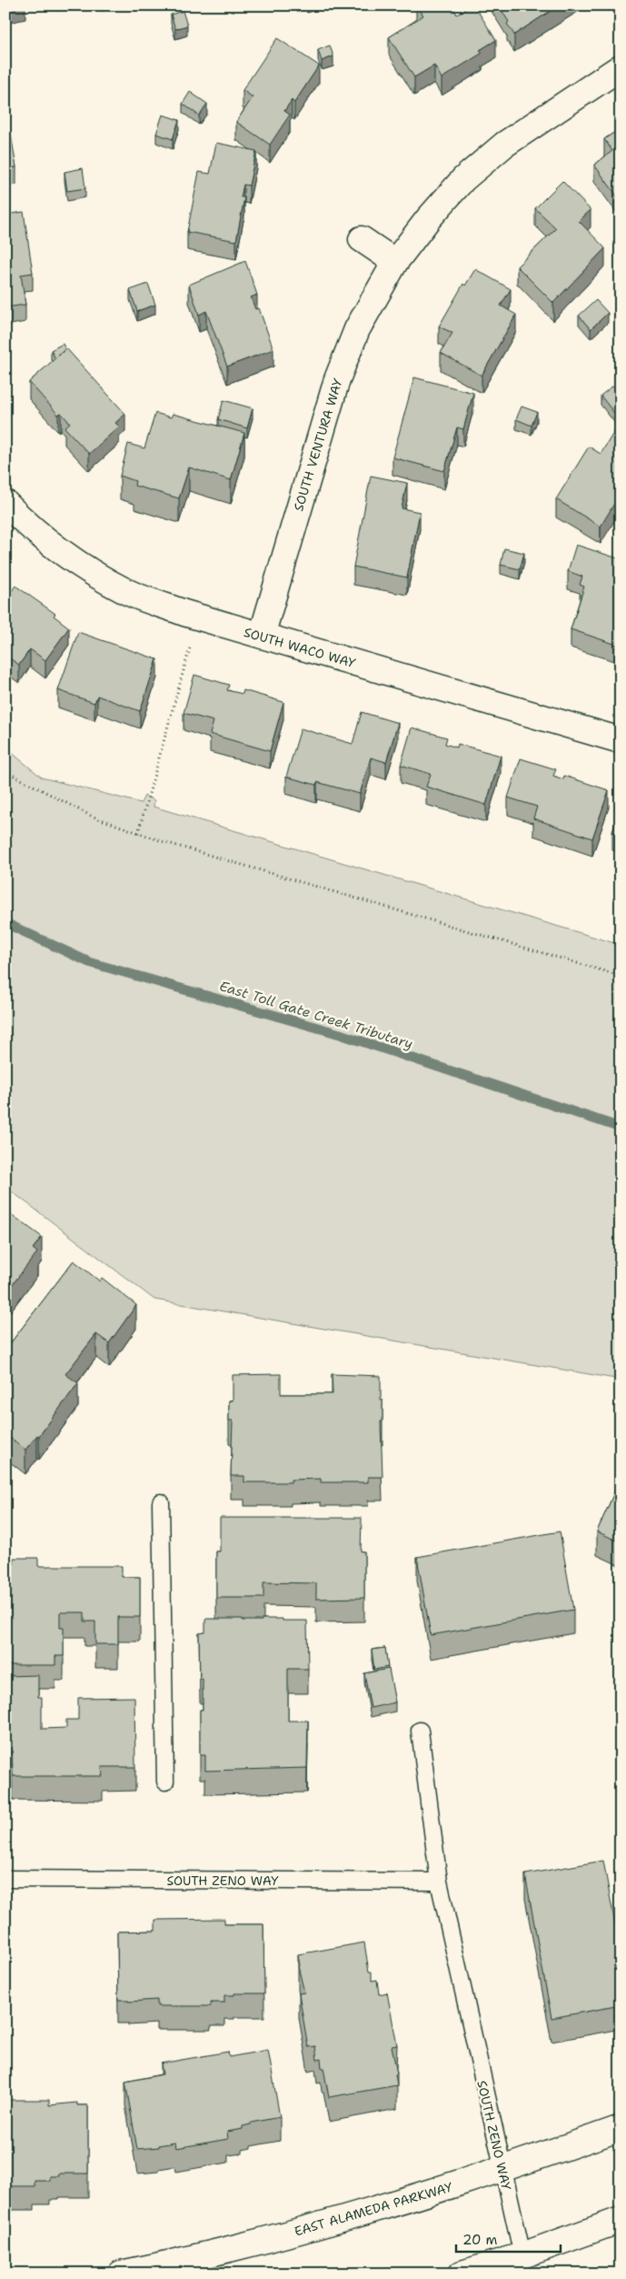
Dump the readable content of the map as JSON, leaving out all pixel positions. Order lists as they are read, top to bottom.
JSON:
{
  "streets": {
    "street": ["SOUTH VENTURA WAY", "SOUTH WACO WAY", "EAST ALAMEDA PARKWAY"],
    "lane": ["SOUTH ZENO WAY"]
  },
  "crossings": [
    ["SOUTH VENTURA WAY", "SOUTH WACO WAY"],
    ["SOUTH ZENO WAY", "EAST ALAMEDA PARKWAY"]
  ],
  "water": ["East Toll Gate Creek Tributary"],
  "scale_bar": "20 m"
}
